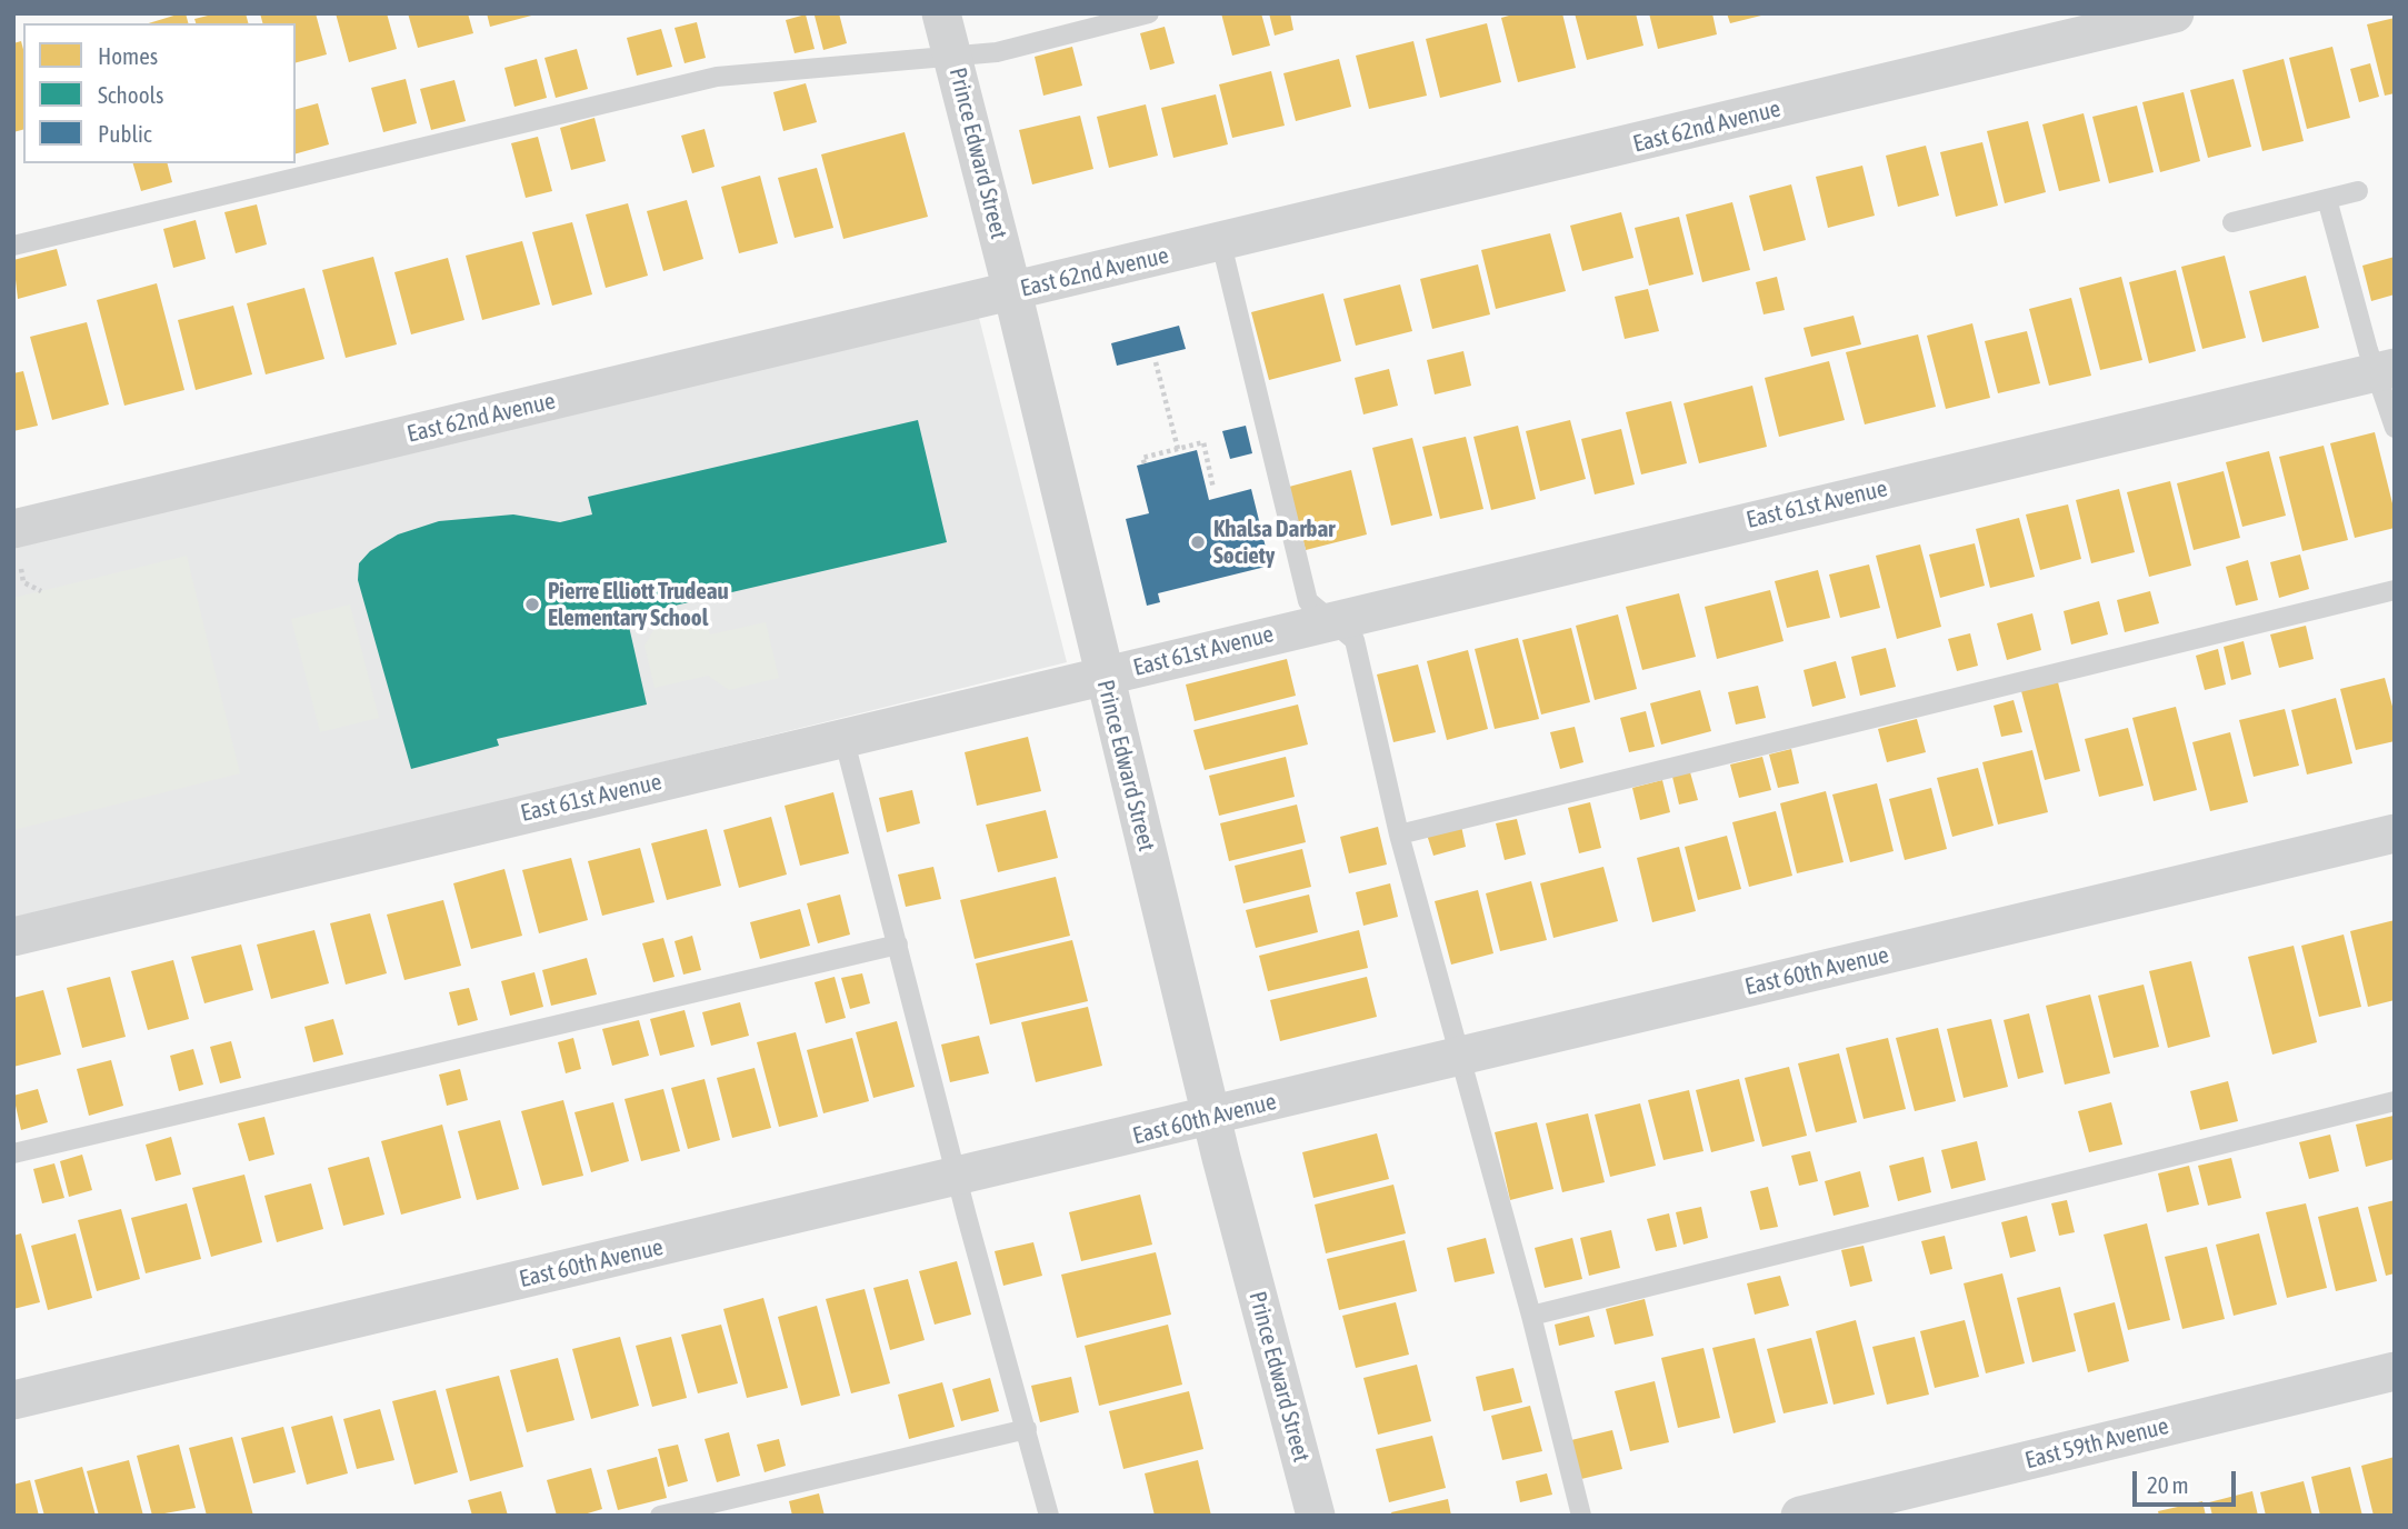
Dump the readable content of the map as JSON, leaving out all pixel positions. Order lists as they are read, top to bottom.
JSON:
{
  "streets": {
    "street": [
      "East 62nd Avenue",
      "Prince Edward Street",
      "East 61st Avenue",
      "East 60th Avenue",
      "East 59th Avenue"
    ]
  },
  "crossings": [
    ["East 62nd Avenue", "Prince Edward Street"],
    ["Prince Edward Street", "East 61st Avenue"],
    ["Prince Edward Street", "East 60th Avenue"]
  ],
  "places": ["Khalsa Darbar Society", "Pierre Elliott Trudeau Elementary School"],
  "legend": ["Homes", "Schools", "Public"],
  "scale_bar": "20 m"
}
